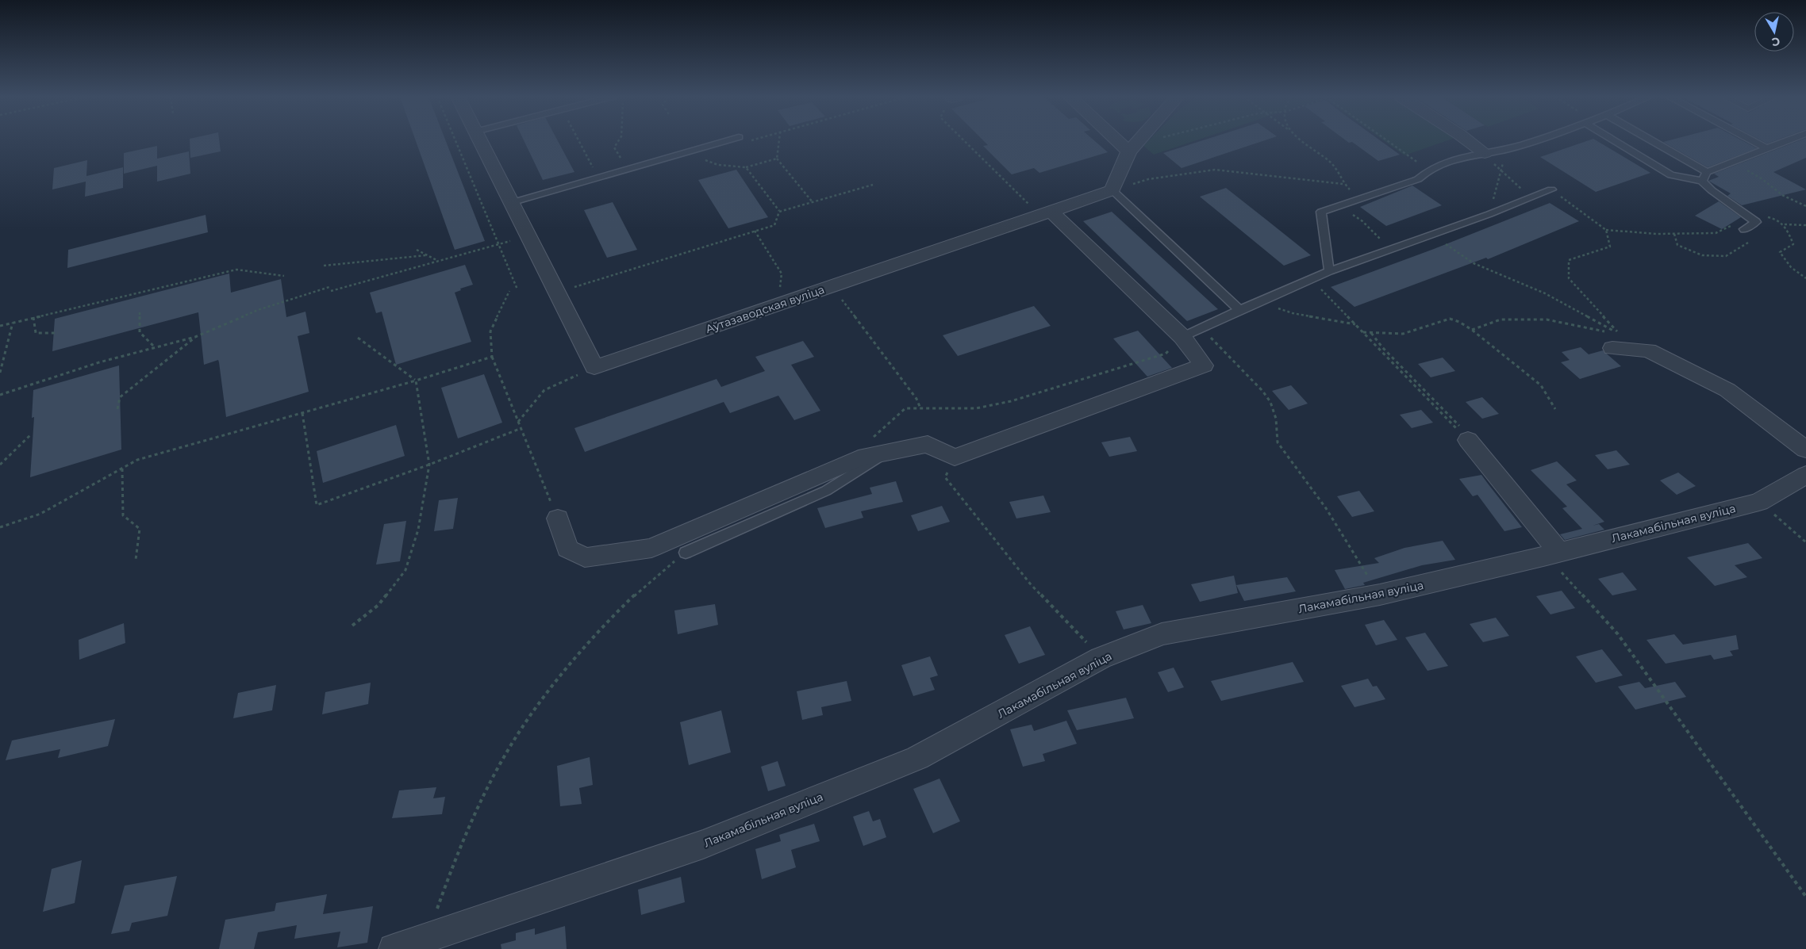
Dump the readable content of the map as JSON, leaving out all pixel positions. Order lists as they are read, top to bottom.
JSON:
{
  "streets": {
    "street": ["Аўтазаводская вуліца", "Лакамабільная вуліца"]
  },
  "north": "bottom"
}
